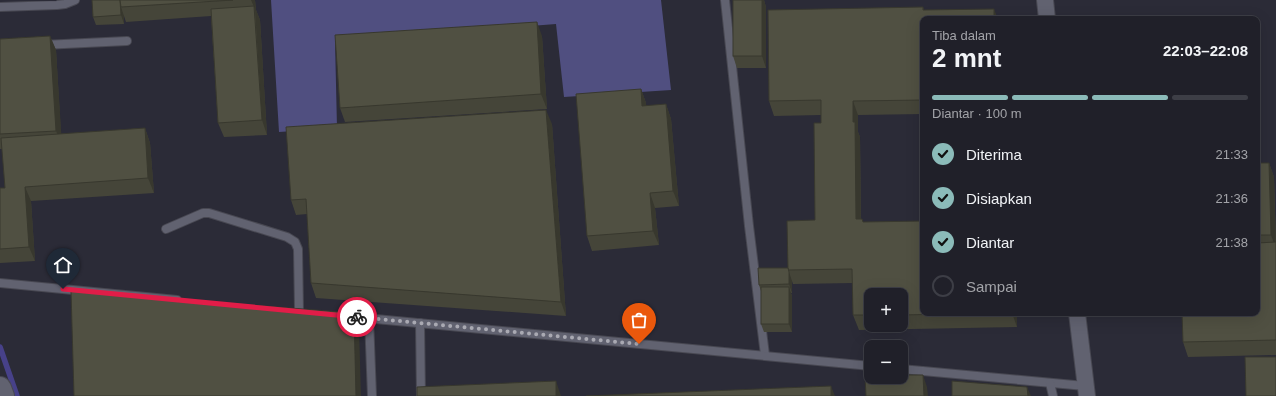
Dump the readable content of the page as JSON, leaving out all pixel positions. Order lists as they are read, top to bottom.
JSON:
{
  "page": {
    "heading": ["2 mnt", "Tiba dalam", "22:03–22:08"],
    "bar": "Diantar · 100 m",
    "list": [
      ["Diterima", "21:33"],
      ["Disiapkan", "21:36"],
      ["Diantar", "21:38"],
      "Sampai"
    ],
    "map_buttons": ["+", "−"]
  }
}
